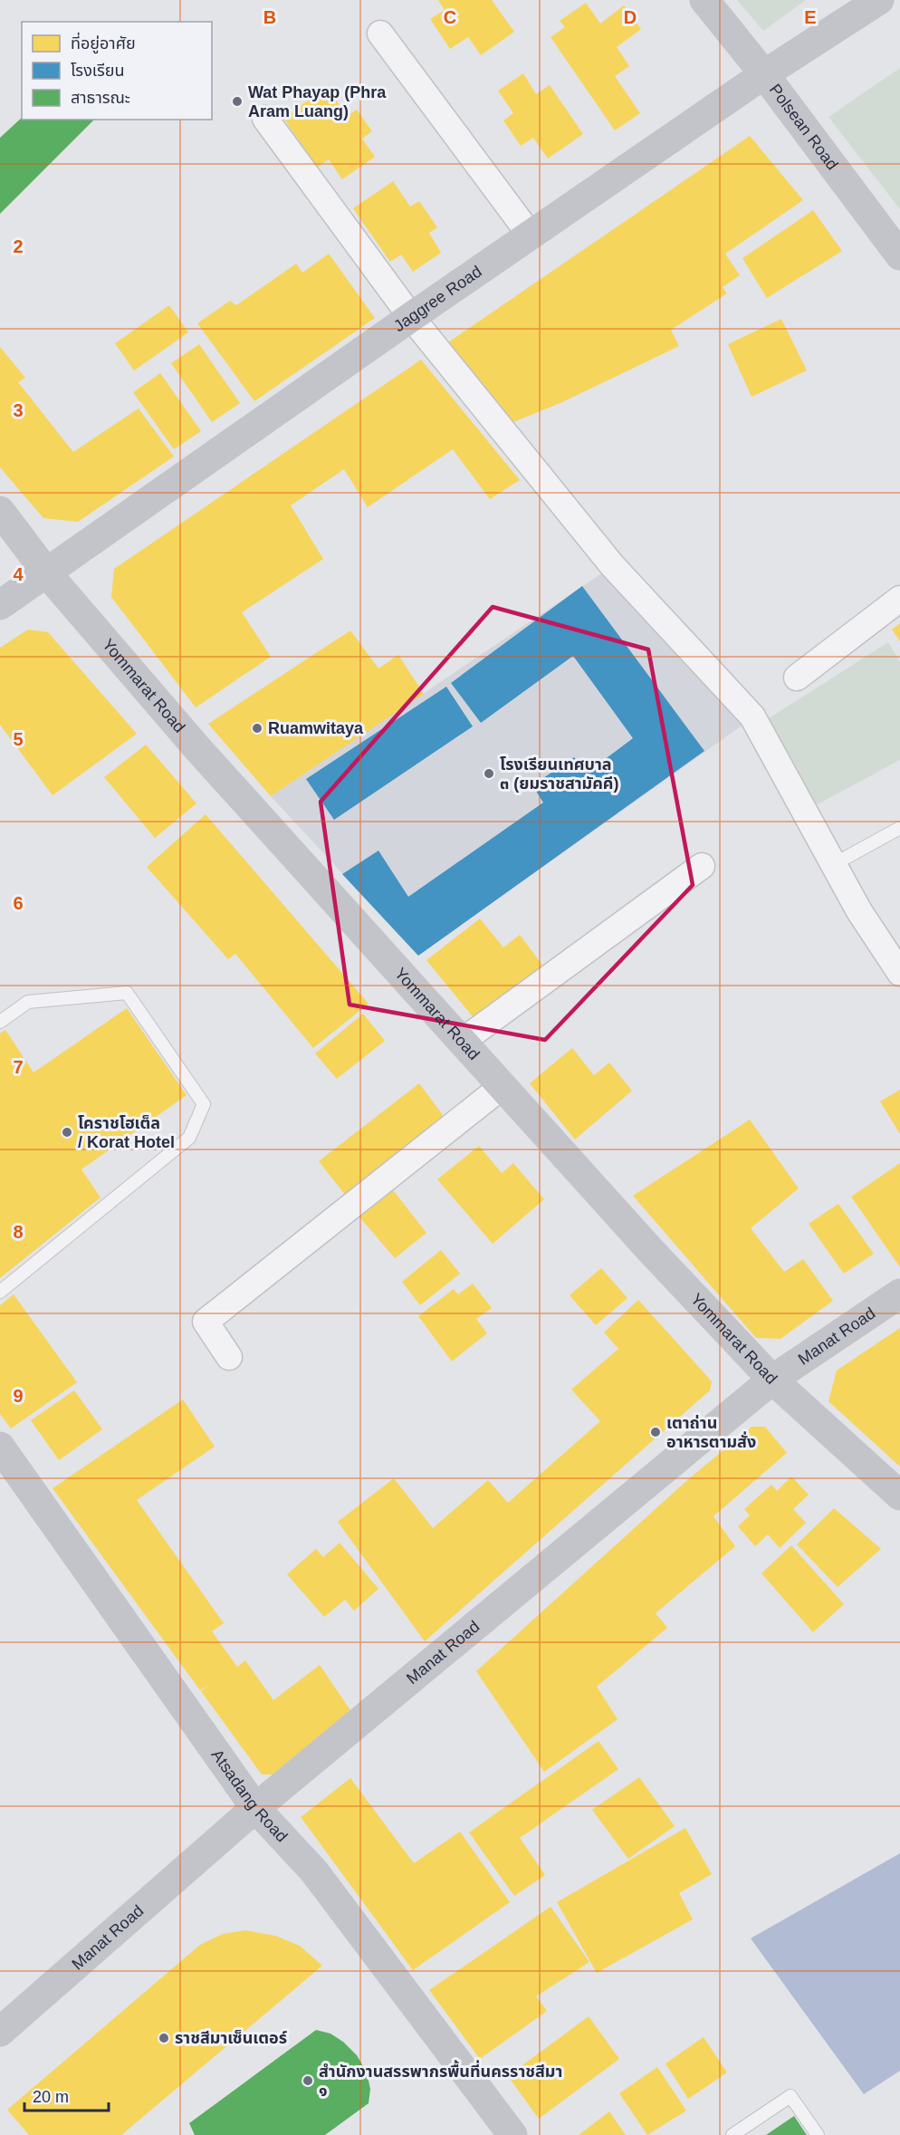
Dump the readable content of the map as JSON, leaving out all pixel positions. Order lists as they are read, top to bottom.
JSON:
{
  "streets": {
    "street": [
      "Polsean Road",
      "Jaggree Road",
      "Yommarat Road",
      "Manat Road",
      "Atsadang Road"
    ]
  },
  "crossings": [
    ["Polsean Road", "Jaggree Road"],
    ["Jaggree Road", "Yommarat Road"],
    ["Yommarat Road", "Manat Road"],
    ["Manat Road", "Atsadang Road"]
  ],
  "places": [
    "Wat Phayap (Phra Aram Luang)",
    "Ruamwitaya",
    "โรงเรียนเทศบาล ๓ (ยมราชสามัคคี)",
    "โคราชโฮเต็ล / Korat Hotel",
    "เตาถ่าน อาหารตามสั่ง",
    "ราชสีมาเซ็นเตอร์",
    "สำนักงานสรรพากรพื้นที่นครราชสีมา ๑"
  ],
  "legend": ["ที่อยู่อาศัย", "โรงเรียน", "สาธารณะ"],
  "scale_bar": "20 m",
  "grid": {
    "columns": [
      "B",
      "C",
      "D",
      "E"
    ],
    "rows": [
      "2",
      "3",
      "4",
      "5",
      "6",
      "7",
      "8",
      "9"
    ]
  }
}
